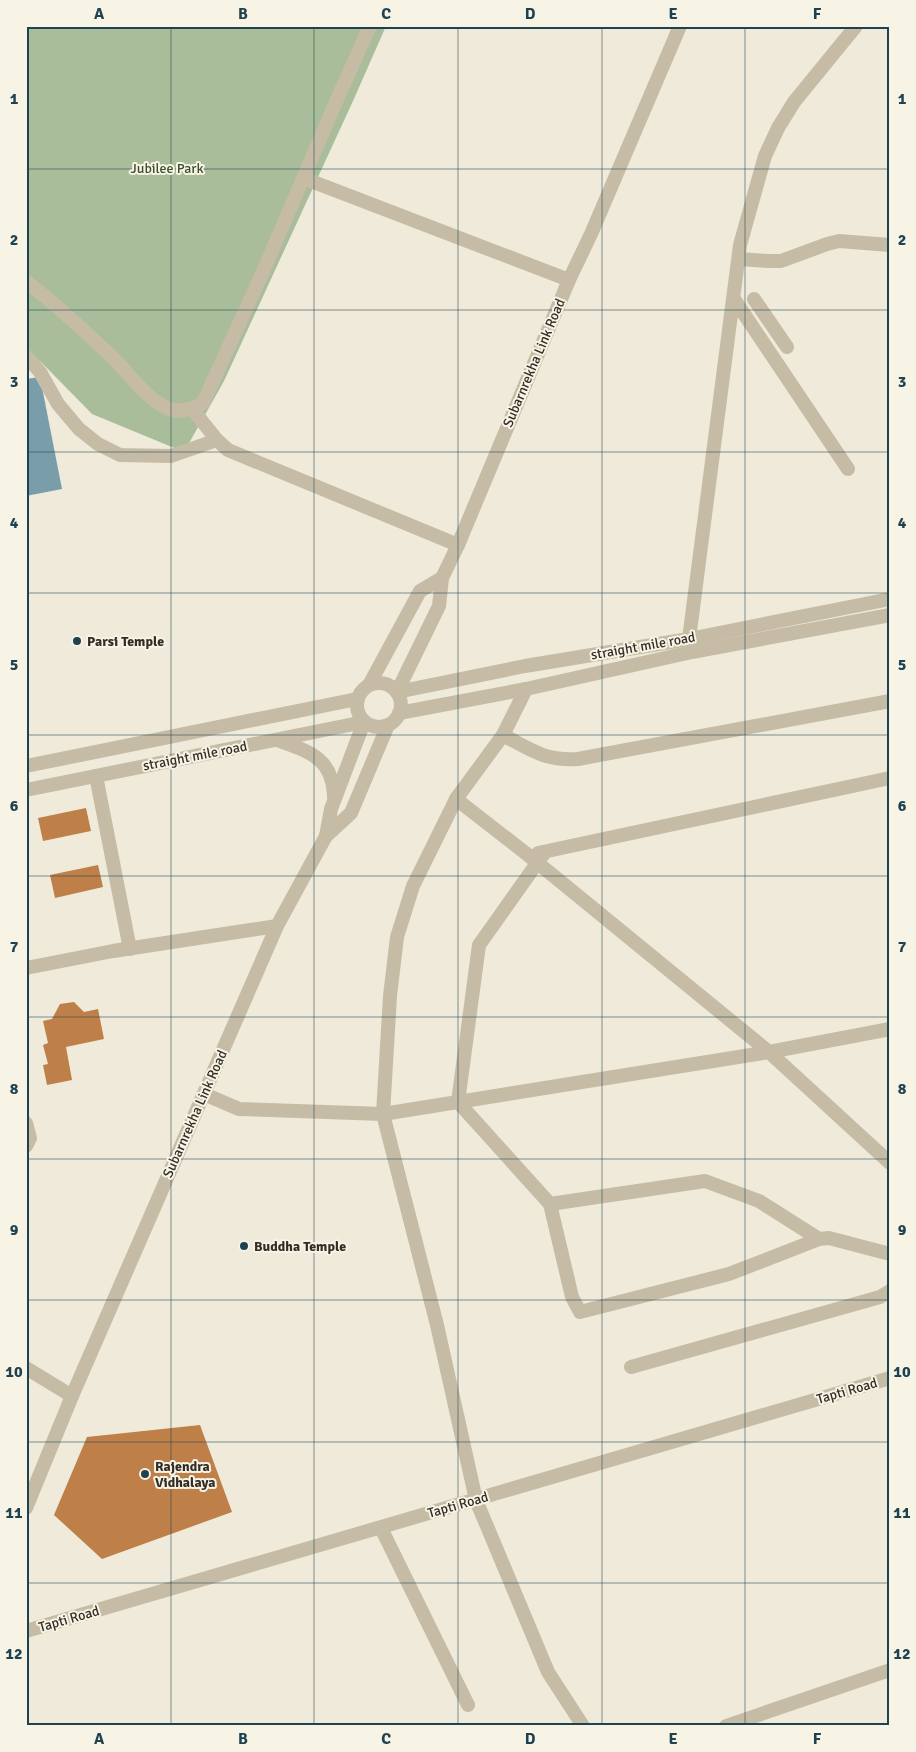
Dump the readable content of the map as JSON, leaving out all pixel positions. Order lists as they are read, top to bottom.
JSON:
{
  "streets": {
    "street": ["Subarnrekha Link Road", "straight mile road", "Tapti Road"]
  },
  "crossings": [
    ["Subarnrekha Link Road", "straight mile road"]
  ],
  "parks": ["Jubilee Park"],
  "places": ["Parsi Temple", "Buddha Temple", "Rajendra Vidhalaya"],
  "grid": {
    "columns": [
      "A",
      "B",
      "C",
      "D",
      "E",
      "F"
    ],
    "rows": [
      "1",
      "2",
      "3",
      "4",
      "5",
      "6",
      "7",
      "8",
      "9",
      "10",
      "11",
      "12"
    ]
  }
}
